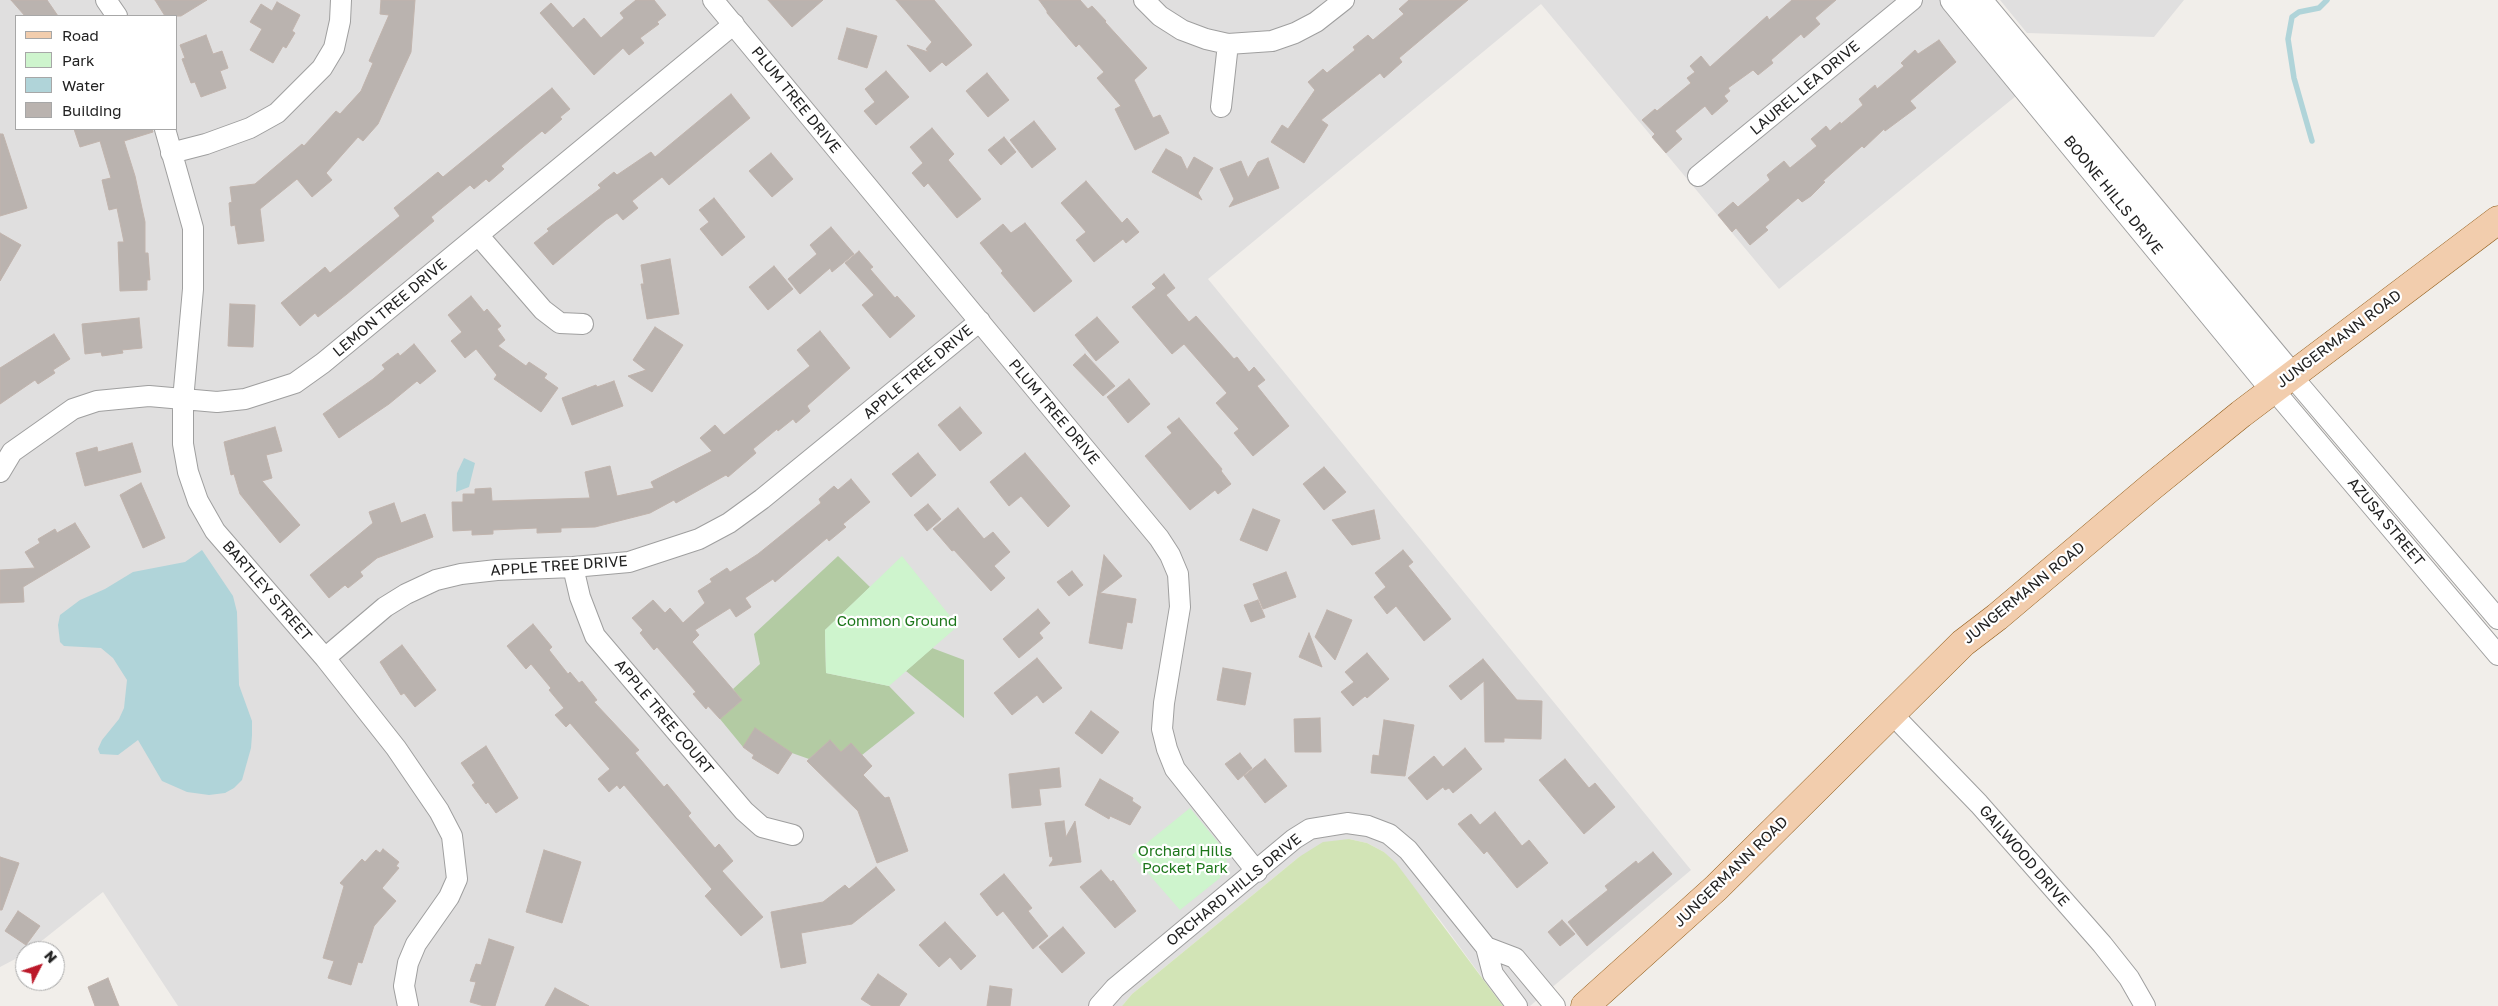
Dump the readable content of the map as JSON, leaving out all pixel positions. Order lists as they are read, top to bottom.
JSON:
{
  "streets": {
    "main road": ["JUNGERMANN ROAD"],
    "street": [
      "LAUREL LEA DRIVE",
      "PLUM TREE DRIVE",
      "BOONE HILLS DRIVE",
      "LEMON TREE DRIVE",
      "APPLE TREE DRIVE",
      "AZUSA STREET",
      "BARTLEY STREET",
      "APPLE TREE COURT",
      "GAILWOOD DRIVE",
      "ORCHARD HILLS DRIVE"
    ]
  },
  "crossings": [
    ["PLUM TREE DRIVE", "LEMON TREE DRIVE"],
    ["PLUM TREE DRIVE", "APPLE TREE DRIVE"],
    ["PLUM TREE DRIVE", "ORCHARD HILLS DRIVE"],
    ["BOONE HILLS DRIVE", "JUNGERMANN ROAD"],
    ["BOONE HILLS DRIVE", "AZUSA STREET"],
    ["LEMON TREE DRIVE", "BARTLEY STREET"],
    ["JUNGERMANN ROAD", "AZUSA STREET"],
    ["JUNGERMANN ROAD", "GAILWOOD DRIVE"],
    ["APPLE TREE DRIVE", "BARTLEY STREET"],
    ["APPLE TREE DRIVE", "APPLE TREE COURT"]
  ],
  "parks": ["Common Ground", "Orchard Hills Pocket Park"],
  "legend": [
    "Road",
    "Park",
    "Water",
    "Building"
  ],
  "north": "top right"
}
